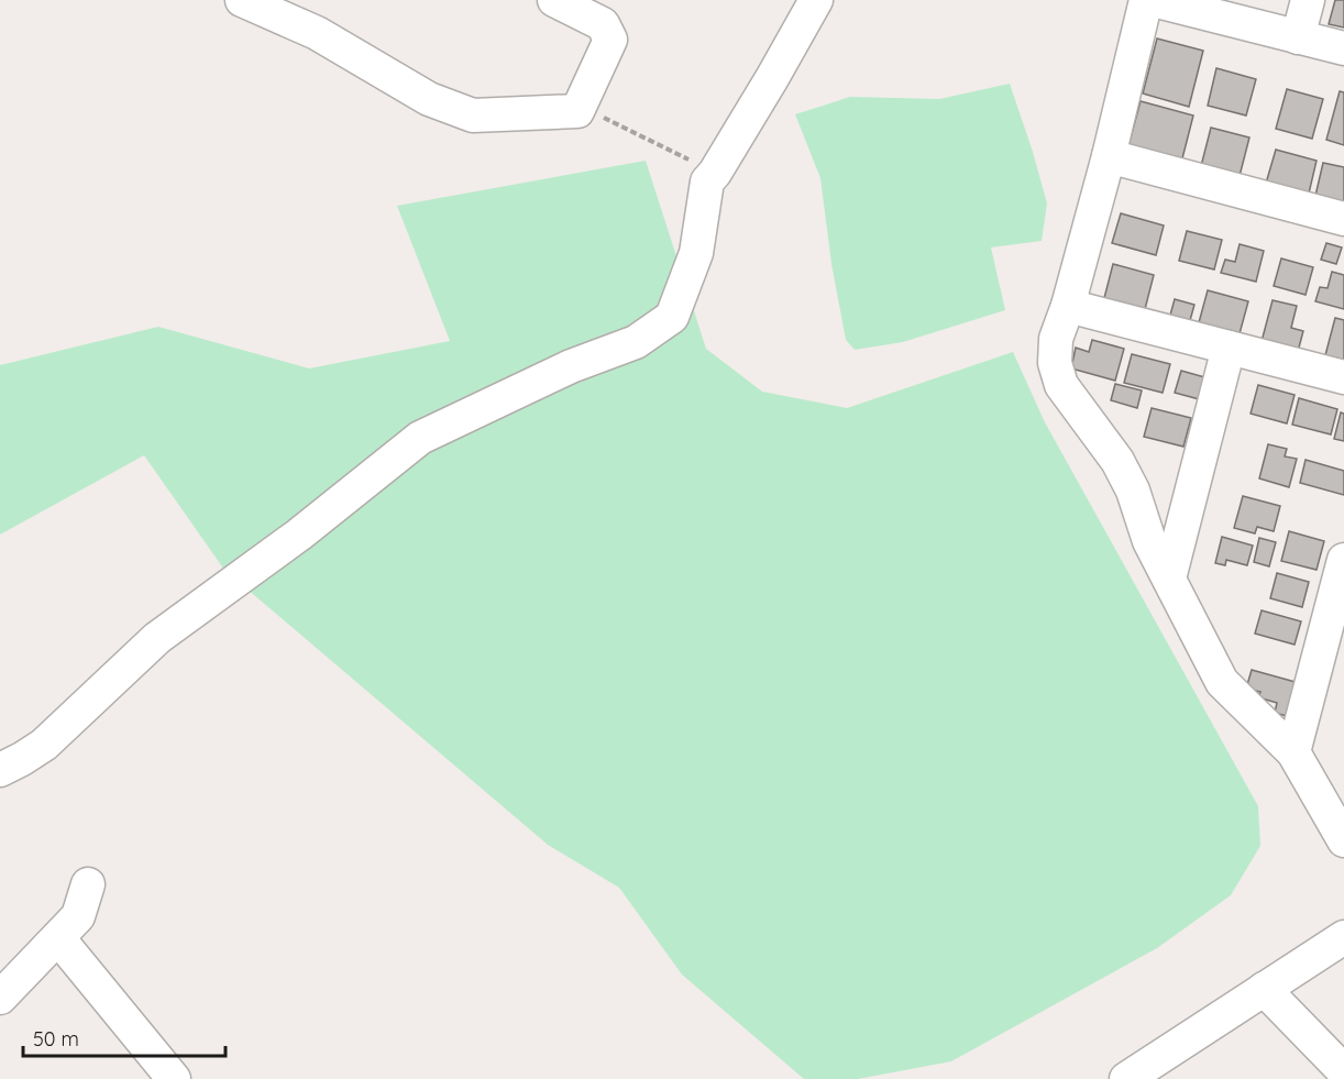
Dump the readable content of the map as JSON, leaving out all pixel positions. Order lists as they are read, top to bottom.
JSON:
{
  "scale_bar": "50 m"
}
